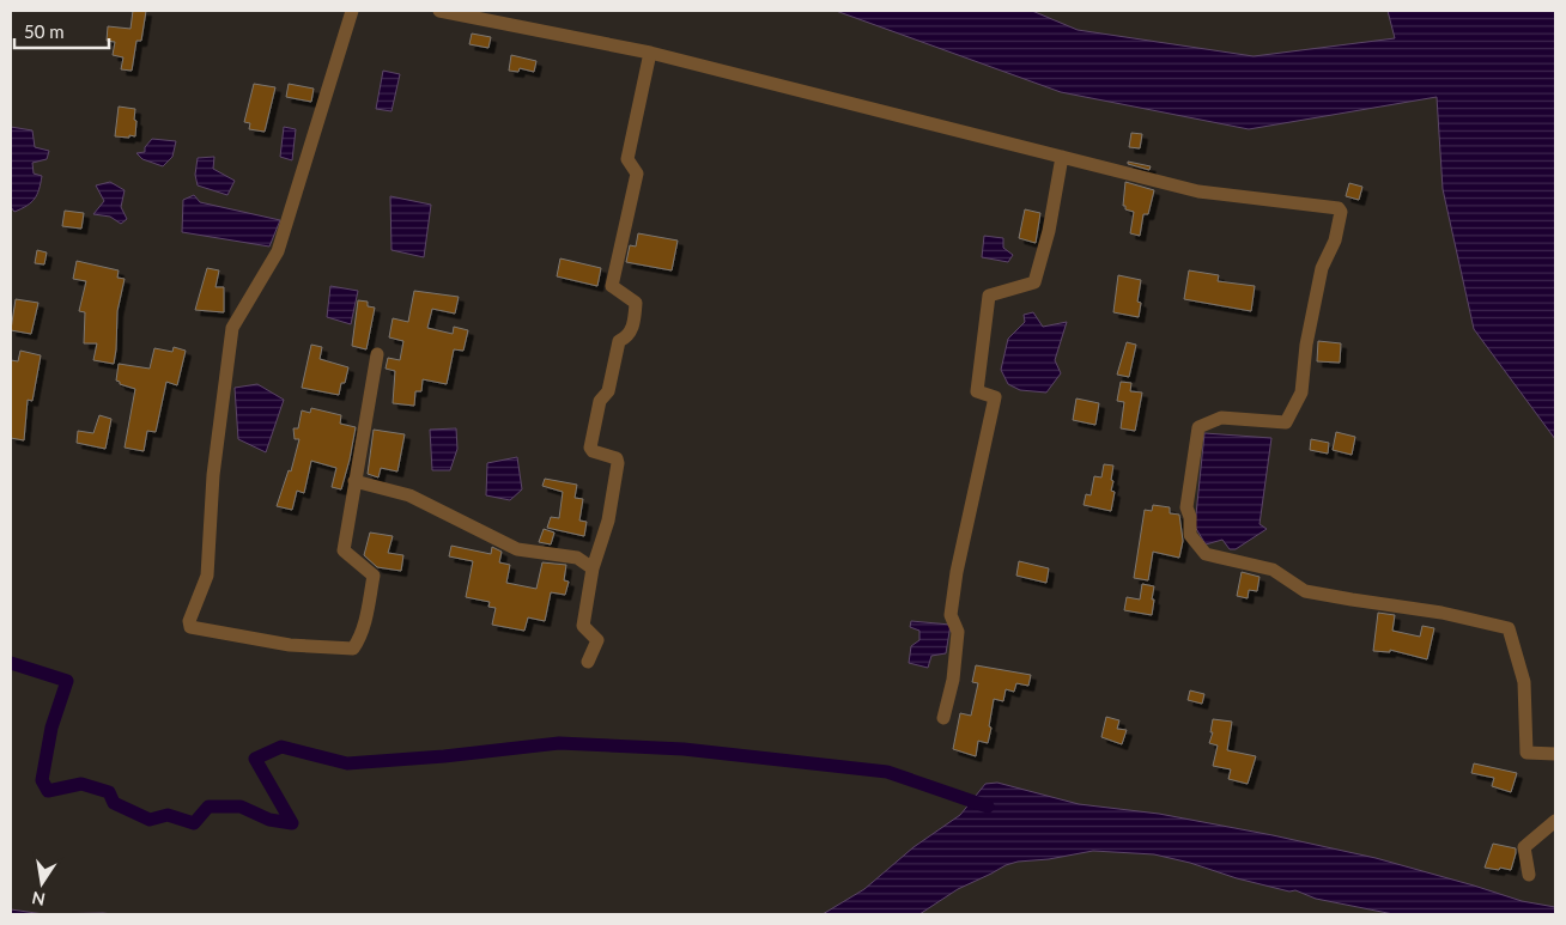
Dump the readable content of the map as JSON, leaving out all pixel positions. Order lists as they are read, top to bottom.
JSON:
{
  "scale_bar": "50 m",
  "north": "bottom"
}
